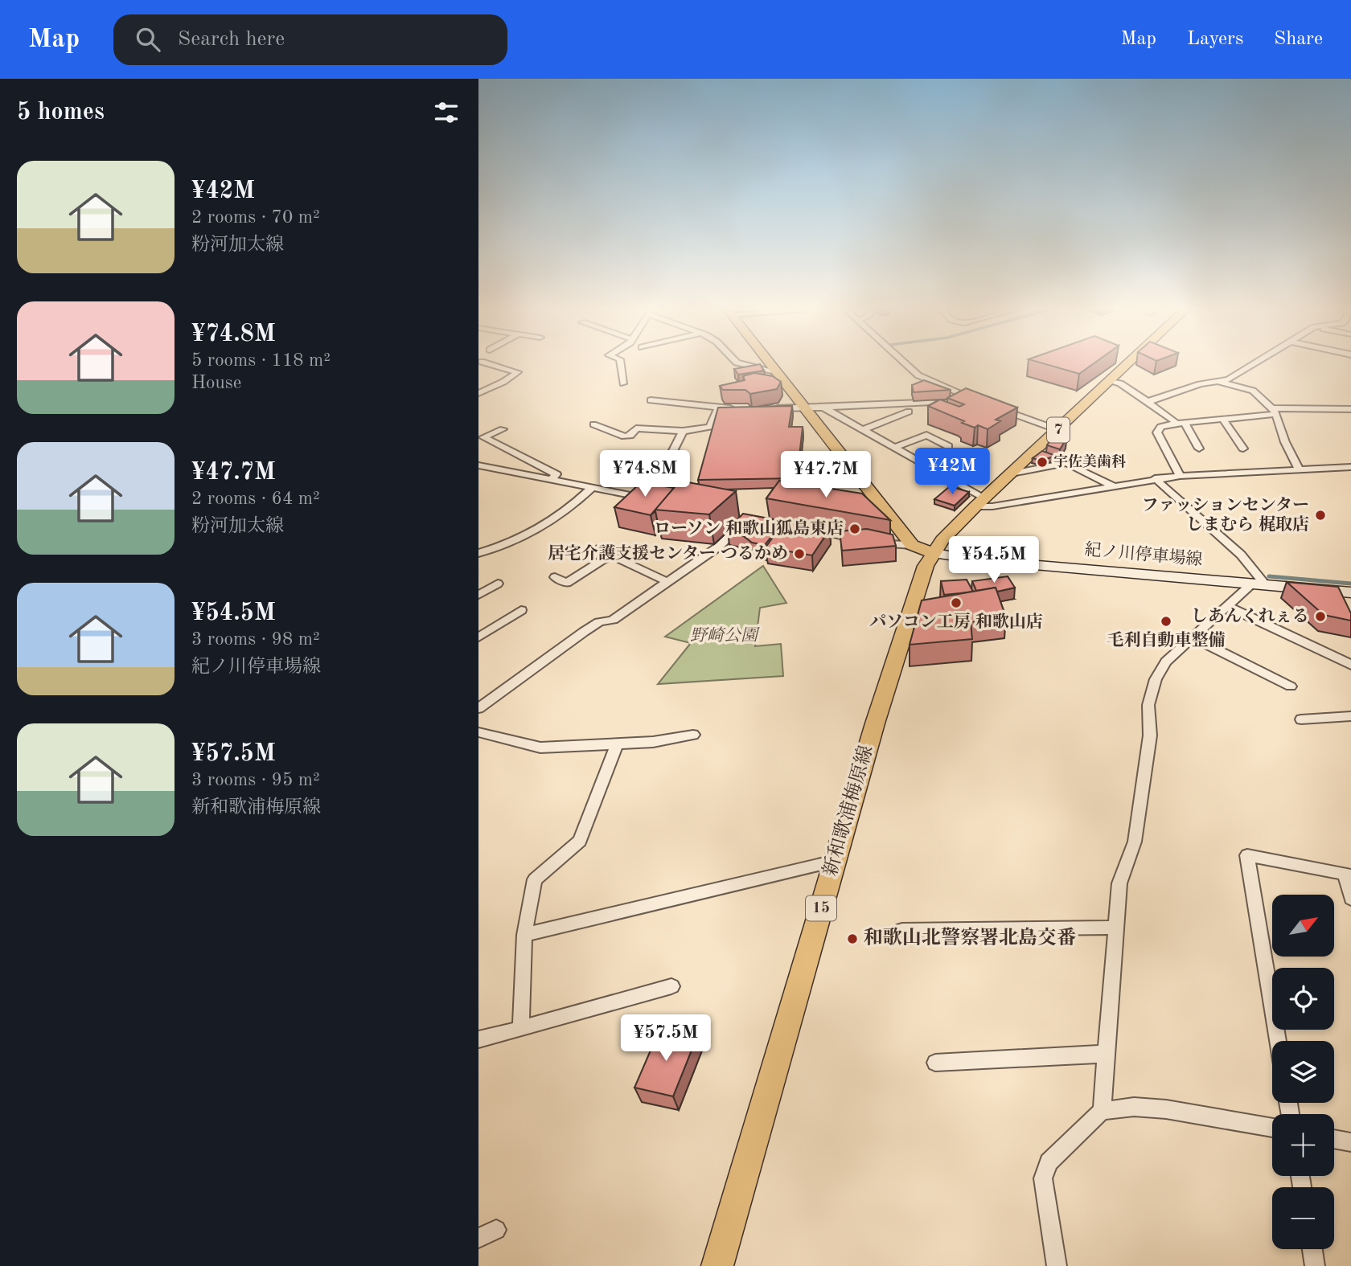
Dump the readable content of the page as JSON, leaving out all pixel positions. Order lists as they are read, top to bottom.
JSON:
{
  "streets": {
    "main road": [
      "7",
      "紀ノ川停車場線",
      "新和歌浦梅原線",
      "15"
    ]
  },
  "crossings": [
    ["7", "紀ノ川停車場線"],
    ["7", "新和歌浦梅原線"],
    ["紀ノ川停車場線", "新和歌浦梅原線"]
  ],
  "parks": ["野崎公園"],
  "places": [
    "宇佐美歯科",
    "ファッションセンター しまむら 梶取店",
    "ローソン 和歌山狐島東店",
    "居宅介護支援センター つるかめ",
    "パソコン工房 和歌山店",
    "しあんくれぇる",
    "毛利自動車整備",
    "和歌山北警察署北島交番"
  ],
  "north": "top right",
  "page": {
    "header": "Map",
    "search": "Search here",
    "nav": ["Map", "Layers", "Share"],
    "heading": "5 homes",
    "list": [
      {
        "name": "¥42M",
        "note": "2 rooms · 70 m² · 粉河加太線"
      },
      {
        "name": "¥74.8M",
        "note": "5 rooms · 118 m² · House"
      },
      {
        "name": "¥47.7M",
        "note": "2 rooms · 64 m² · 粉河加太線"
      },
      {
        "name": "¥54.5M",
        "note": "3 rooms · 98 m² · 紀ノ川停車場線"
      },
      {
        "name": "¥57.5M",
        "note": "3 rooms · 95 m² · 新和歌浦梅原線"
      }
    ],
    "price": [
      "¥42M",
      "¥74.8M",
      "¥47.7M",
      "¥54.5M",
      "¥57.5M"
    ],
    "map_buttons": ["+", "−"]
  }
}
